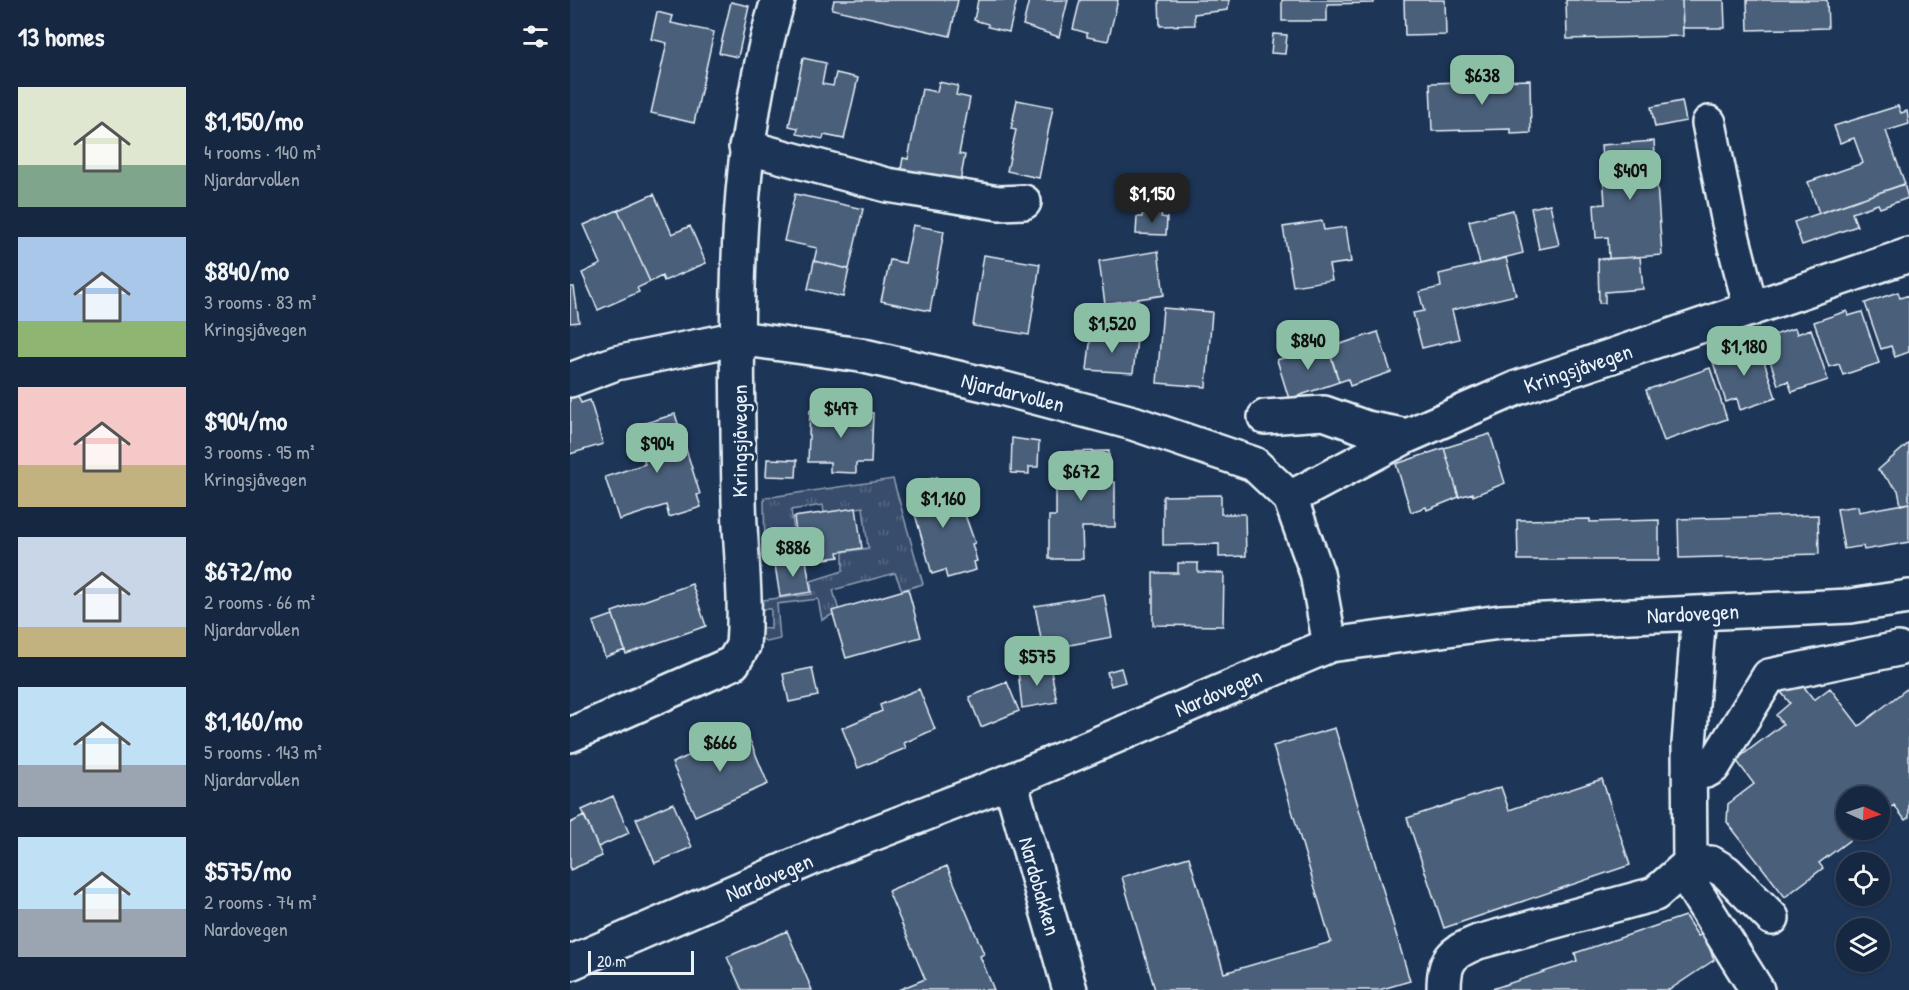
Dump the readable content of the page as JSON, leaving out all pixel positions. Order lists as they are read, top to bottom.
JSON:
{
  "streets": {
    "street": [
      "Kringsjåvegen",
      "Njardarvollen",
      "Nardovegen",
      "Nardobakken"
    ]
  },
  "crossings": [
    ["Kringsjåvegen", "Njardarvollen"],
    ["Njardarvollen", "Nardovegen"],
    ["Nardovegen", "Nardobakken"]
  ],
  "scale_bar": "20 m",
  "north": "right",
  "page": {
    "heading": "13 homes",
    "price": [
      "$638",
      "$409",
      "$1,150",
      "$1,520",
      "$840",
      "$1,180",
      "$497",
      "$904",
      "$672",
      "$1,160",
      "$886",
      "$575",
      "$666"
    ],
    "list": [
      {
        "name": "$1,150/mo",
        "note": "4 rooms · 140 m² · Njardarvollen"
      },
      {
        "name": "$840/mo",
        "note": "3 rooms · 83 m² · Kringsjåvegen"
      },
      {
        "name": "$904/mo",
        "note": "3 rooms · 95 m² · Kringsjåvegen"
      },
      {
        "name": "$672/mo",
        "note": "2 rooms · 66 m² · Njardarvollen"
      },
      {
        "name": "$1,160/mo",
        "note": "5 rooms · 143 m² · Njardarvollen"
      },
      {
        "name": "$575/mo",
        "note": "2 rooms · 74 m² · Nardovegen"
      }
    ],
    "scale": "20 m"
  }
}
